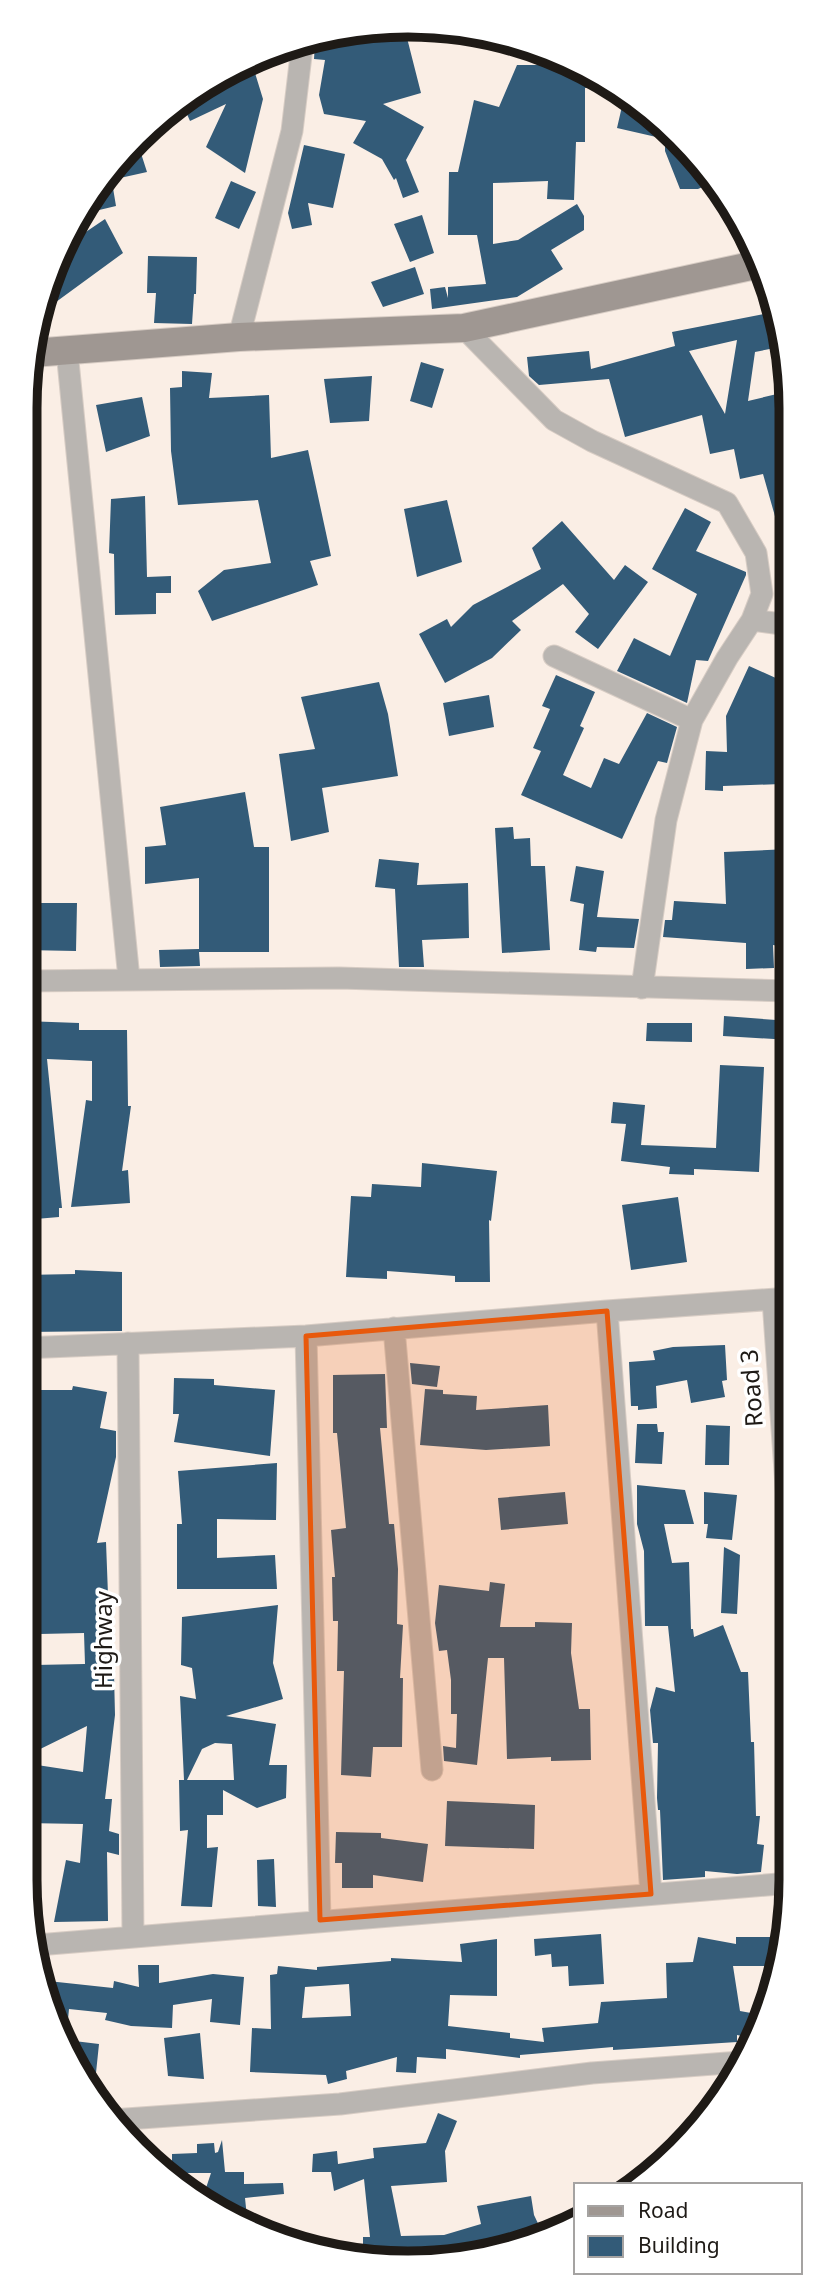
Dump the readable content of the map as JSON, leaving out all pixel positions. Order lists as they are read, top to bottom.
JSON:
{
  "streets": {
    "street": ["Highway"]
  },
  "legend": ["Road", "Building"]
}
